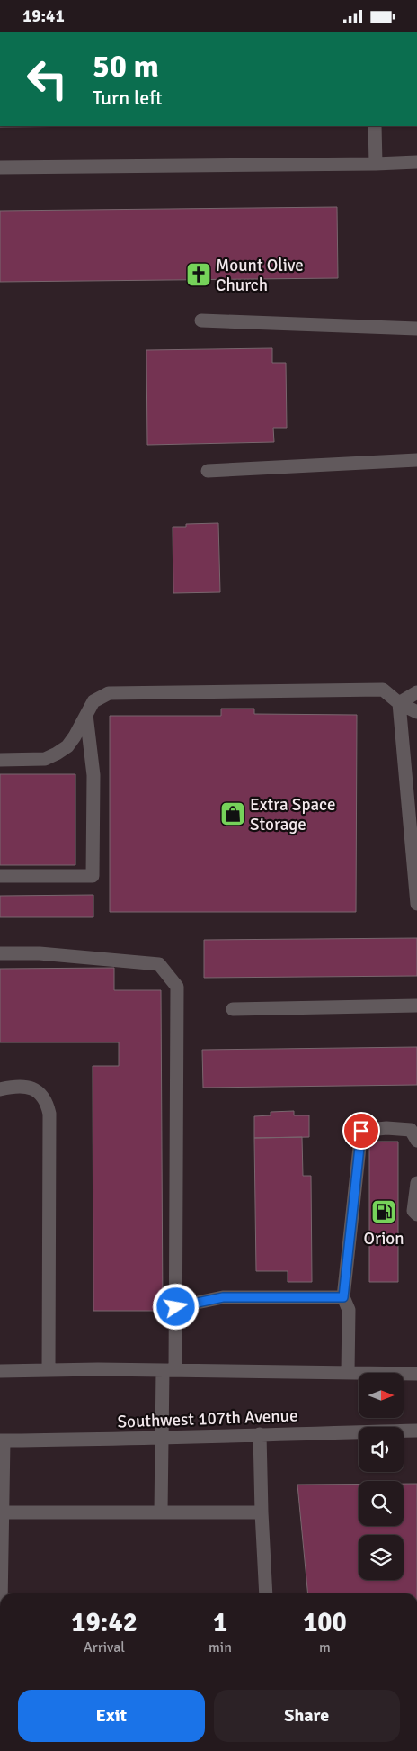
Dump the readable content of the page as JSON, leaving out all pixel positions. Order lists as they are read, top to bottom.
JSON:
{
  "streets": {
    "street": ["Southwest 107th Avenue"]
  },
  "places": {
    "church": ["Mount Olive Church"],
    "shop": ["Extra Space Storage"],
    "fuel station": ["Orion"]
  },
  "north": "right",
  "page": {
    "status": "19:41",
    "turn": ["50 m", "Turn left"],
    "eta": [
      "19:42",
      "Arrival",
      "1",
      "min",
      "100",
      "m"
    ],
    "buttons": ["Exit", "Share"]
  }
}
